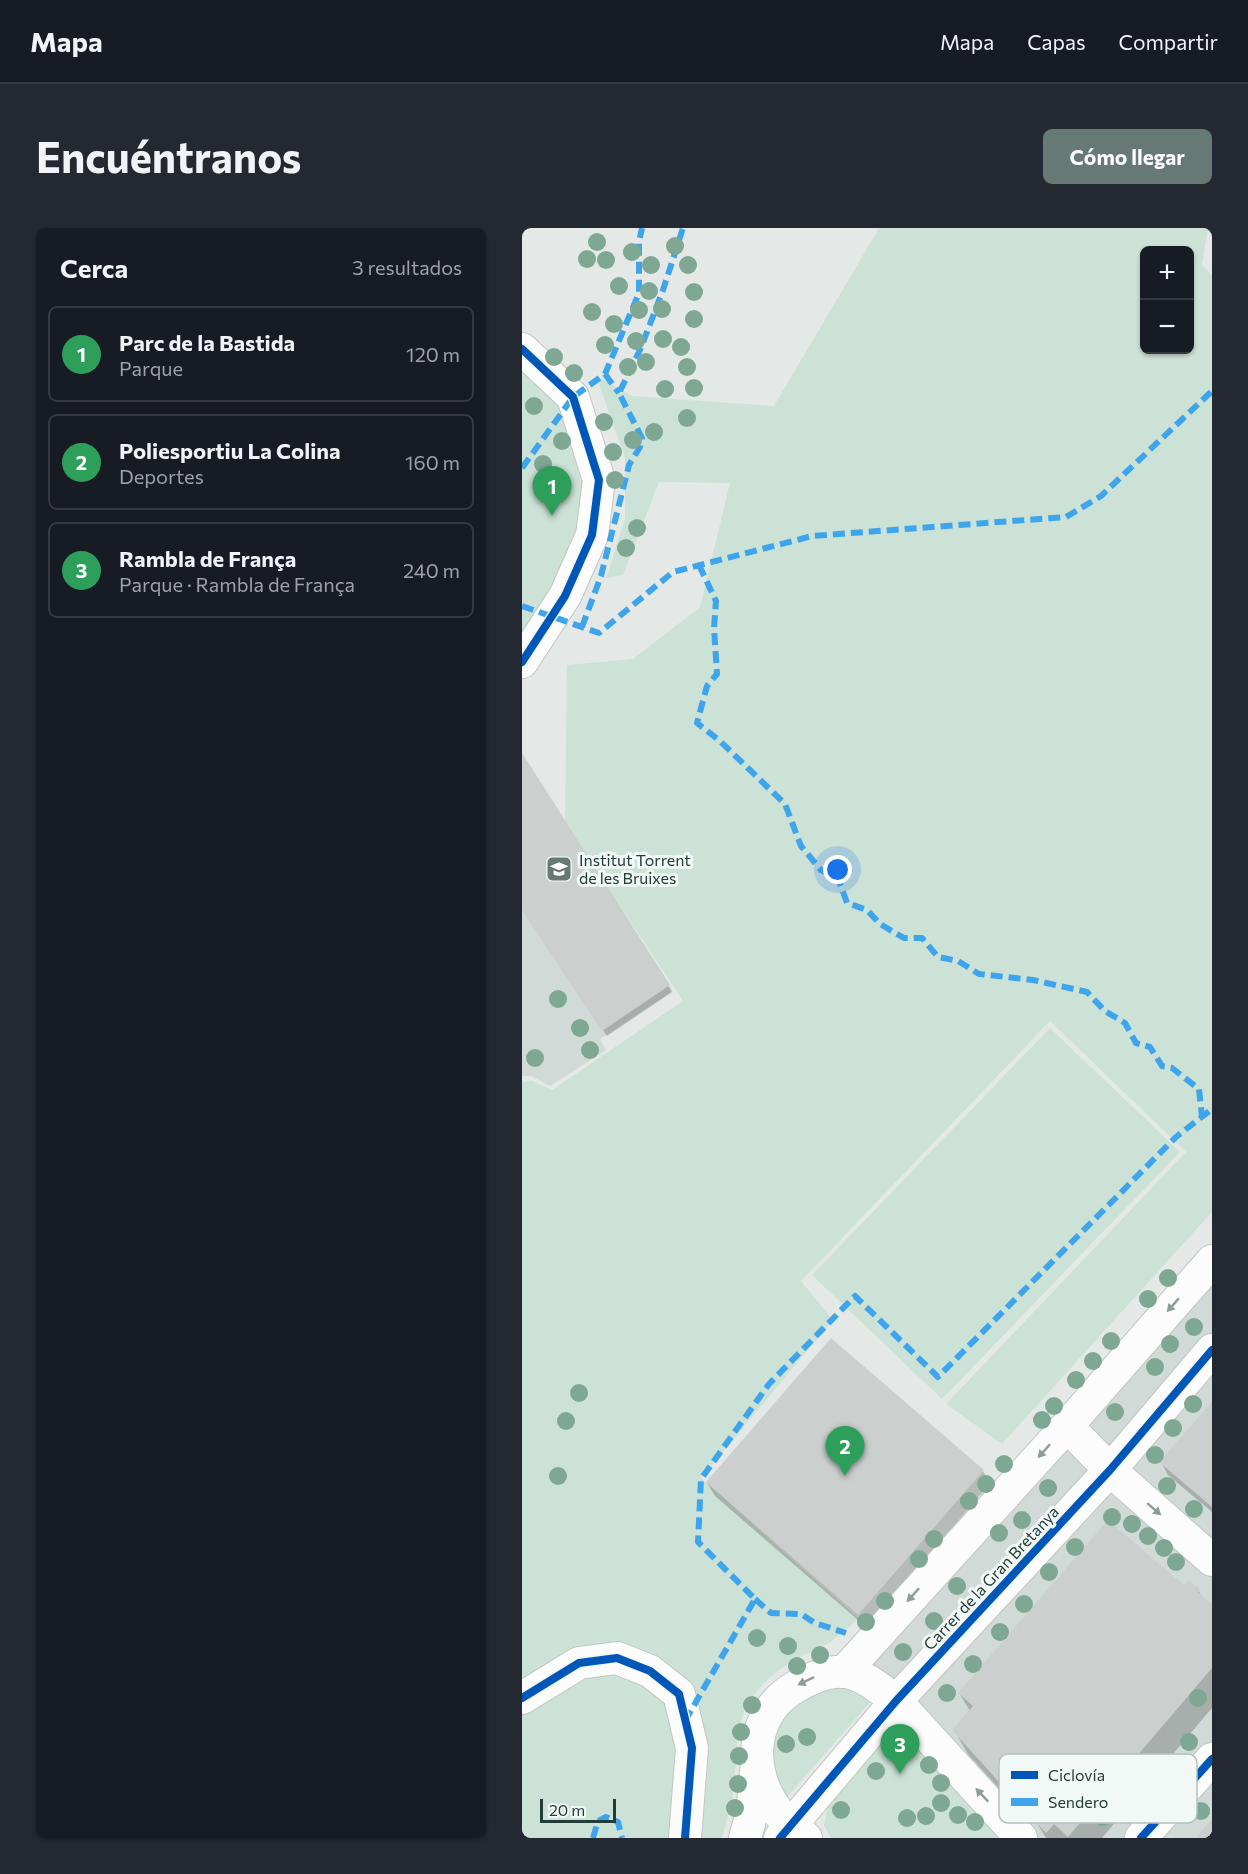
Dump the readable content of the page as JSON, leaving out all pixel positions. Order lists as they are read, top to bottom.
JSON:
{
  "streets": {
    "street": ["Carrer de la Gran Bretanya"]
  },
  "places": {
    "school or university": ["Institut Torrent de les Bruixes"]
  },
  "legend": ["Ciclovía", "Sendero"],
  "scale_bar": "20 m",
  "page": {
    "header": "Mapa",
    "nav": ["Mapa", "Capas", "Compartir"],
    "buttons": "Cómo llegar",
    "title": "Encuéntranos",
    "heading": ["Cerca", "3 resultados"],
    "map_buttons": ["+", "−"],
    "list": [
      {
        "mark": "1",
        "name": "Parc de la Bastida",
        "note": "Parque",
        "value": "120 m"
      },
      {
        "mark": "2",
        "name": "Poliesportiu La Colina",
        "note": "Deportes",
        "value": "160 m"
      },
      {
        "mark": "3",
        "name": "Rambla de França",
        "note": "Parque · Rambla de França",
        "value": "240 m"
      }
    ],
    "pins": ["1", "2", "3"],
    "scale": "20 m"
  }
}
